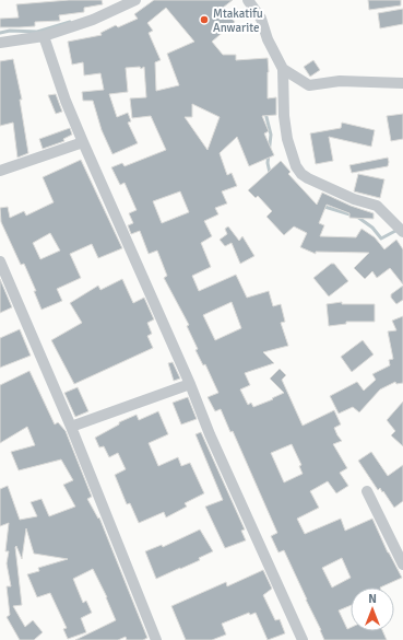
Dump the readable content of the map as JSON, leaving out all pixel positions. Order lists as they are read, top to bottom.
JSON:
{
  "places": ["Mtakatifu Anwarite"],
  "north": "top"
}
